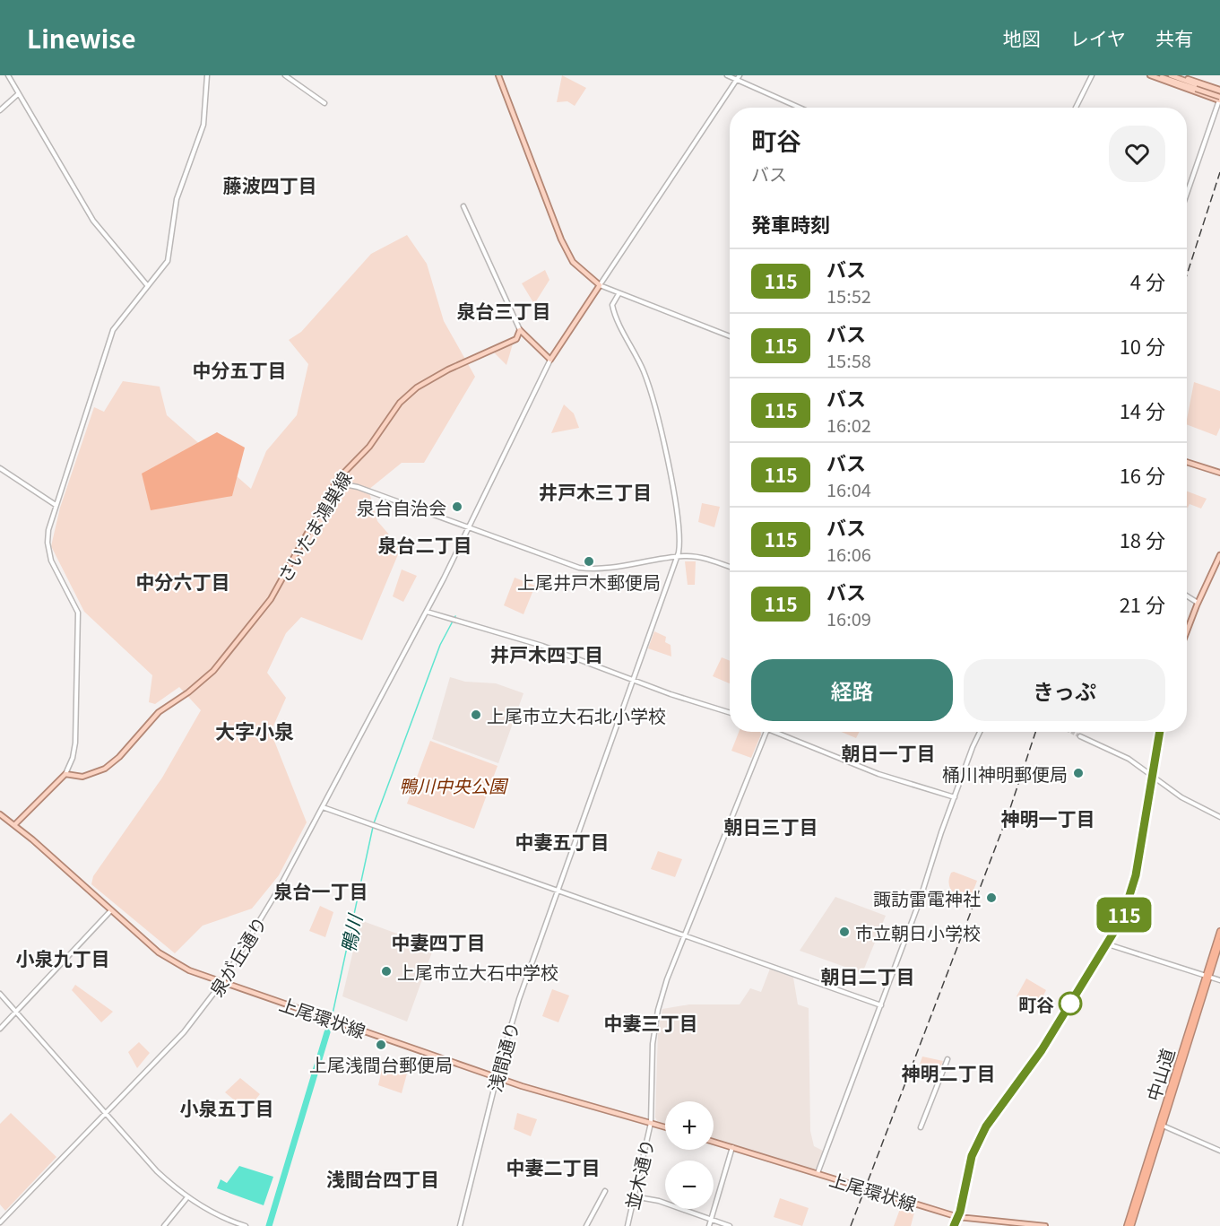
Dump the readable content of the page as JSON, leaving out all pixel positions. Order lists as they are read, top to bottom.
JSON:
{
  "streets": {
    "highway": ["中山道"],
    "main road": ["さいたま鴻巣線", "上尾環状線"],
    "street": ["泉が丘通り", "浅間通り", "並木通り"]
  },
  "crossings": [
    ["泉が丘通り", "上尾環状線"],
    ["上尾環状線", "浅間通り"],
    ["上尾環状線", "並木通り"]
  ],
  "districts": [
    "藤波四丁目",
    "泉台三丁目",
    "中分五丁目",
    "井戸木三丁目",
    "泉台二丁目",
    "中分六丁目",
    "井戸木四丁目",
    "大字小泉",
    "朝日一丁目",
    "神明一丁目",
    "朝日三丁目",
    "中妻五丁目",
    "泉台一丁目",
    "中妻四丁目",
    "小泉九丁目",
    "朝日二丁目",
    "中妻三丁目",
    "神明二丁目",
    "小泉五丁目",
    "中妻二丁目",
    "浅間台四丁目"
  ],
  "water": ["鴨川"],
  "parks": ["鴨川中央公園"],
  "places": [
    "泉台自治会",
    "上尾井戸木郵便局",
    "上尾市立大石北小学校",
    "桶川神明郵便局",
    "諏訪雷電神社",
    "市立朝日小学校",
    "上尾市立大石中学校",
    "町谷",
    "上尾浅間台郵便局"
  ],
  "lines": ["bus line 115"],
  "page": {
    "header": "Linewise",
    "nav": ["地図", "レイヤ", "共有"],
    "on_map": "115",
    "heading": [
      ["町谷", "バス"],
      "発車時刻"
    ],
    "list": [
      {
        "mark": "115",
        "name": "バス",
        "note": "15:52",
        "value": "4 分"
      },
      {
        "mark": "115",
        "name": "バス",
        "note": "15:58",
        "value": "10 分"
      },
      {
        "mark": "115",
        "name": "バス",
        "note": "16:02",
        "value": "14 分"
      },
      {
        "mark": "115",
        "name": "バス",
        "note": "16:04",
        "value": "16 分"
      },
      {
        "mark": "115",
        "name": "バス",
        "note": "16:06",
        "value": "18 分"
      },
      {
        "mark": "115",
        "name": "バス",
        "note": "16:09",
        "value": "21 分"
      }
    ],
    "buttons": ["経路", "きっぷ"],
    "map_buttons": ["+", "−"]
  }
}
